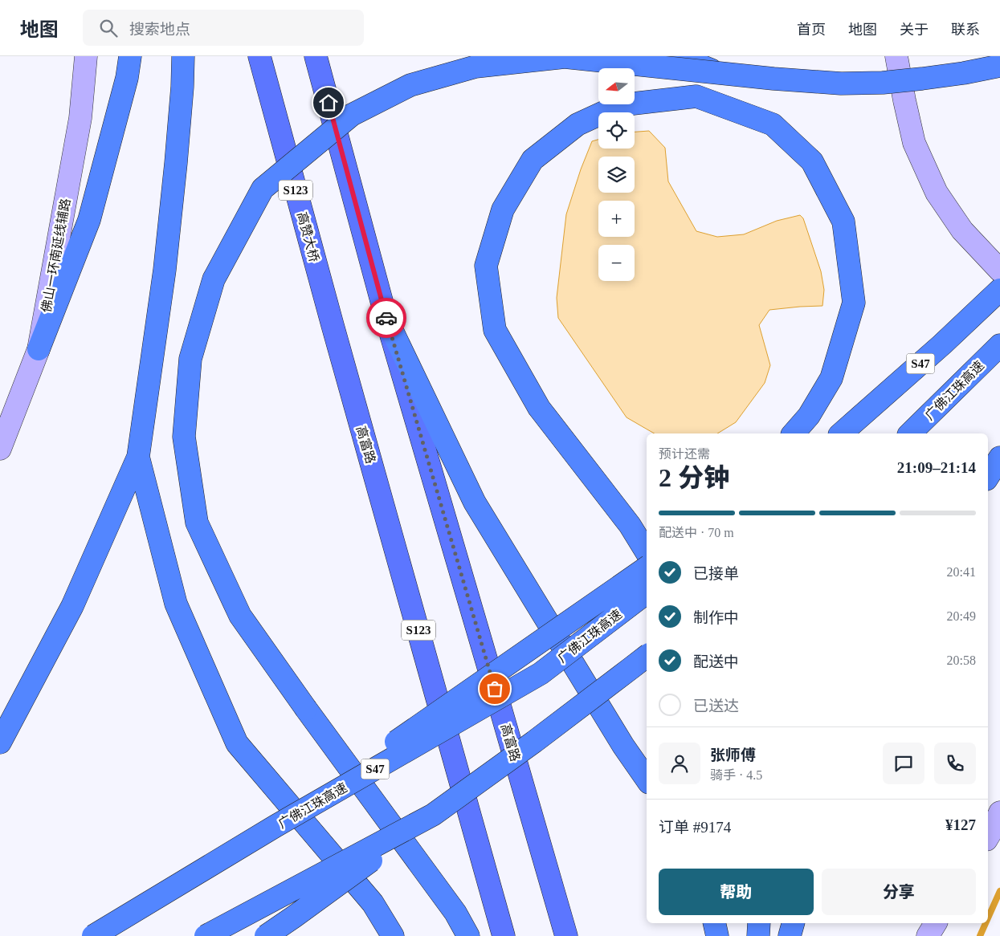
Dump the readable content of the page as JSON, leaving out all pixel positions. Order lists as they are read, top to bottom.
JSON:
{
  "streets": {
    "highway": [
      "S123",
      "高赞大桥",
      "S47",
      "广佛江珠高速",
      "高富路"
    ],
    "main road": ["佛山一环南延线辅路"]
  },
  "crossings": [
    ["高赞大桥", "高富路"]
  ],
  "north": "left",
  "page": {
    "header": "地图",
    "search": "搜索地点",
    "nav": [
      "首页",
      "地图",
      "关于",
      "联系"
    ],
    "map_buttons": ["+", "−"],
    "heading": ["2 分钟", "预计还需", "21:09–21:14"],
    "panel": [
      "张师傅",
      "骑手 · 4.5",
      "订单 #9174",
      "¥127"
    ],
    "bar": "配送中 · 70 m",
    "list": [
      ["已接单", "20:41"],
      ["制作中", "20:49"],
      ["配送中", "20:58"],
      "已送达"
    ],
    "buttons": ["帮助", "分享"]
  }
}
